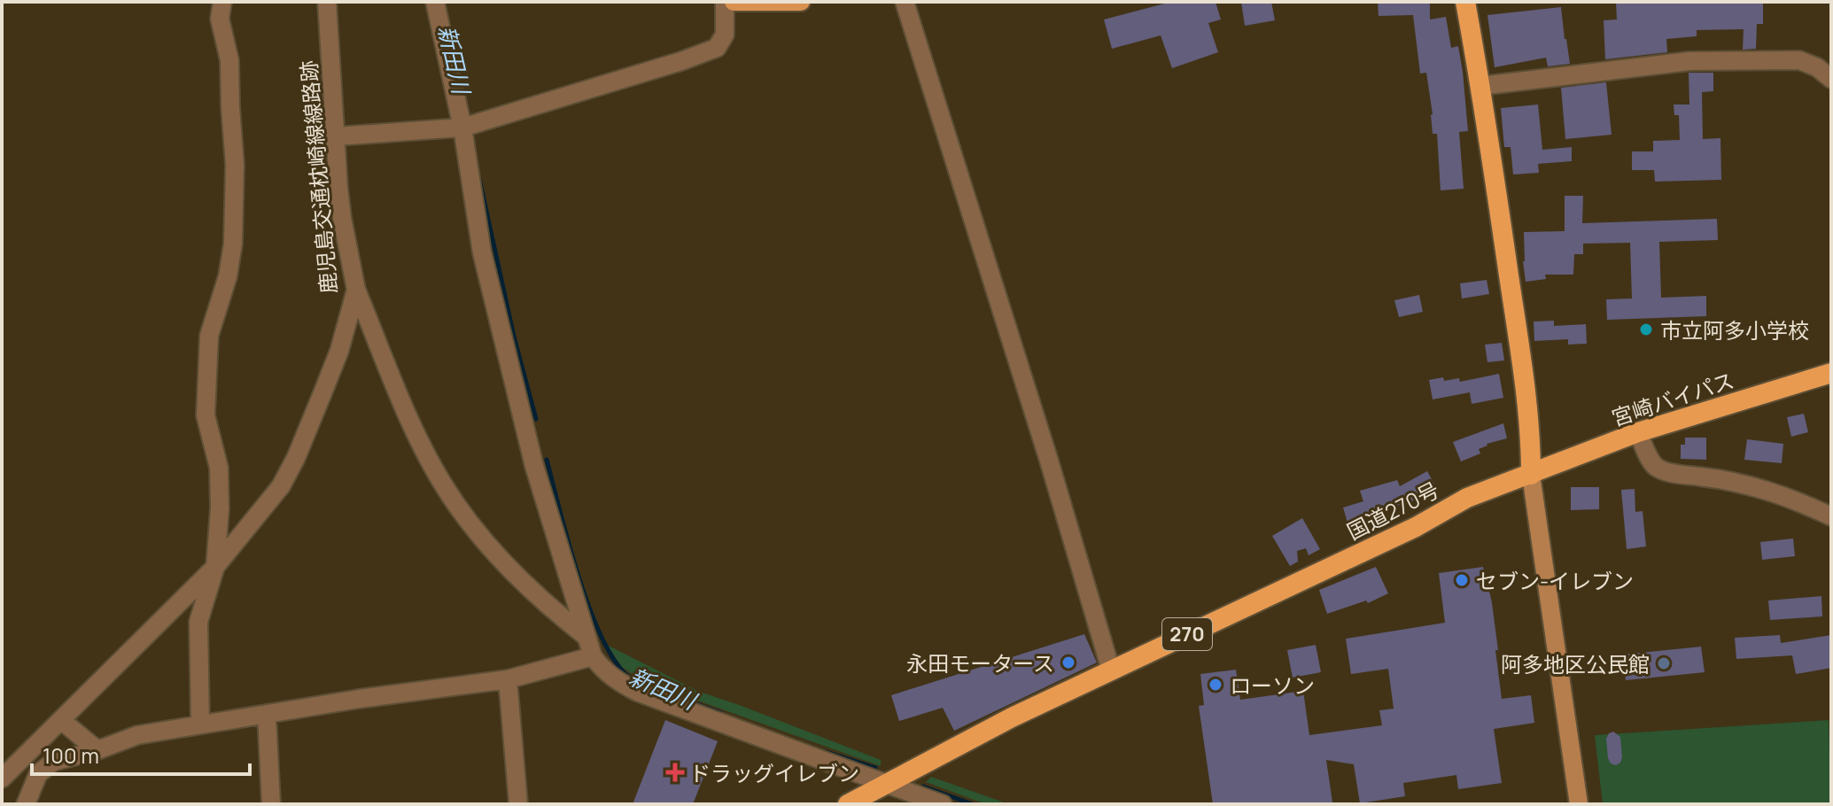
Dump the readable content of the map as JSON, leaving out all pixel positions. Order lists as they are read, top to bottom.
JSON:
{
  "streets": {
    "highway": ["宮崎バイパス", "国道270号", "270"],
    "street": ["鹿児島交通枕崎線線路跡"]
  },
  "crossings": [
    ["宮崎バイパス", "国道270号"]
  ],
  "water": ["新田川"],
  "places": {
    "other": [
      "市立阿多小学校",
      "セブン-イレブン",
      "永田モータース",
      "阿多地区公民館",
      "ローソン"
    ],
    "health": ["ドラッグイレブン"]
  },
  "scale_bar": "100 m"
}
